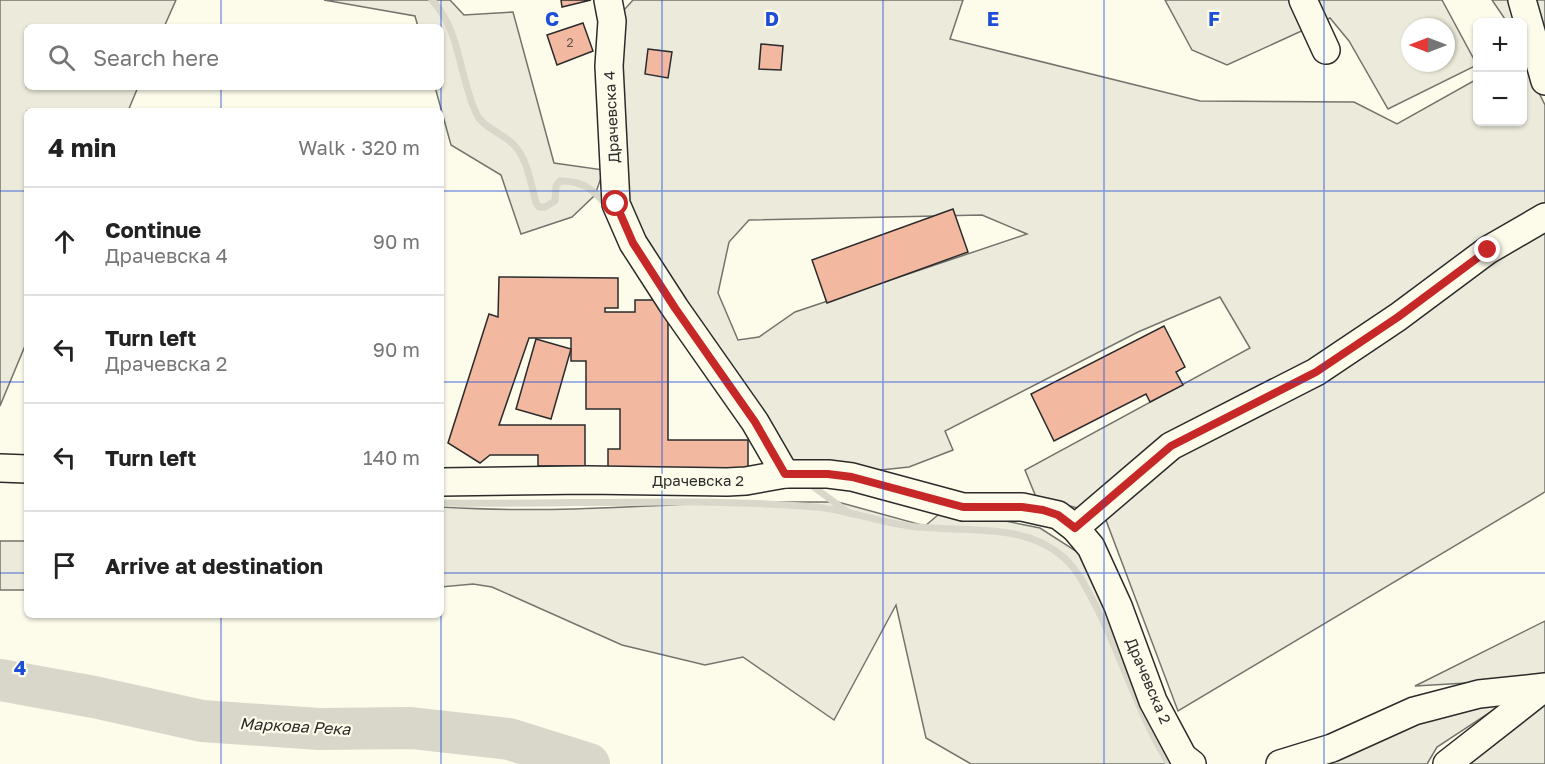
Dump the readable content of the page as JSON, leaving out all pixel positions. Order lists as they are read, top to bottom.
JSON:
{
  "streets": {
    "street": ["Драчевска 4", "Драчевска 2"]
  },
  "crossings": [
    ["Драчевска 4", "Драчевска 2"]
  ],
  "water": ["Маркова Река"],
  "house_numbers": ["2"],
  "north": "left",
  "page": {
    "map_buttons": ["+", "−"],
    "search": "Search here",
    "heading": ["4 min", "Walk · 320 m"],
    "list": [
      ["Continue", "Драчевска 4", "90 m"],
      ["Turn left", "Драчевска 2", "90 m"],
      ["Turn left", "140 m"],
      "Arrive at destination"
    ]
  },
  "grid": {
    "columns": [
      "C",
      "D",
      "E",
      "F"
    ],
    "rows": ["4"]
  }
}
